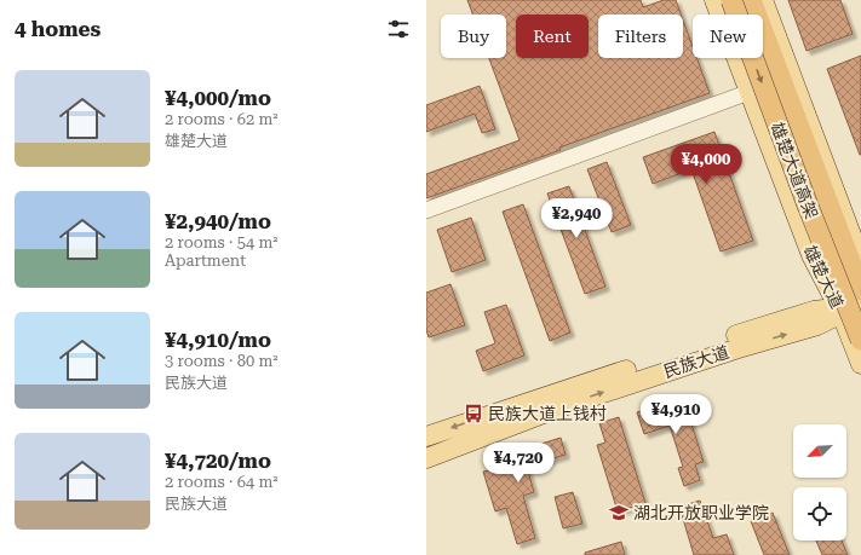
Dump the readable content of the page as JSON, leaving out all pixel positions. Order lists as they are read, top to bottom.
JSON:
{
  "streets": {
    "highway": ["雄楚大道高架"],
    "main road": ["雄楚大道", "民族大道"]
  },
  "crossings": [
    ["雄楚大道高架", "雄楚大道"],
    ["雄楚大道高架", "民族大道"],
    ["雄楚大道", "民族大道"]
  ],
  "places": {
    "bus stop": ["民族大道上钱村"],
    "school or university": ["湖北开放职业学院"]
  },
  "north": "bottom left",
  "page": {
    "heading": "4 homes",
    "chip": [
      "Buy",
      "Rent",
      "Filters",
      "New"
    ],
    "list": [
      {
        "name": "¥4,000/mo",
        "note": "2 rooms · 62 m² · 雄楚大道"
      },
      {
        "name": "¥2,940/mo",
        "note": "2 rooms · 54 m² · Apartment"
      },
      {
        "name": "¥4,910/mo",
        "note": "3 rooms · 80 m² · 民族大道"
      },
      {
        "name": "¥4,720/mo",
        "note": "2 rooms · 64 m² · 民族大道"
      }
    ],
    "price": [
      "¥4,000",
      "¥2,940",
      "¥4,910",
      "¥4,720"
    ]
  }
}
